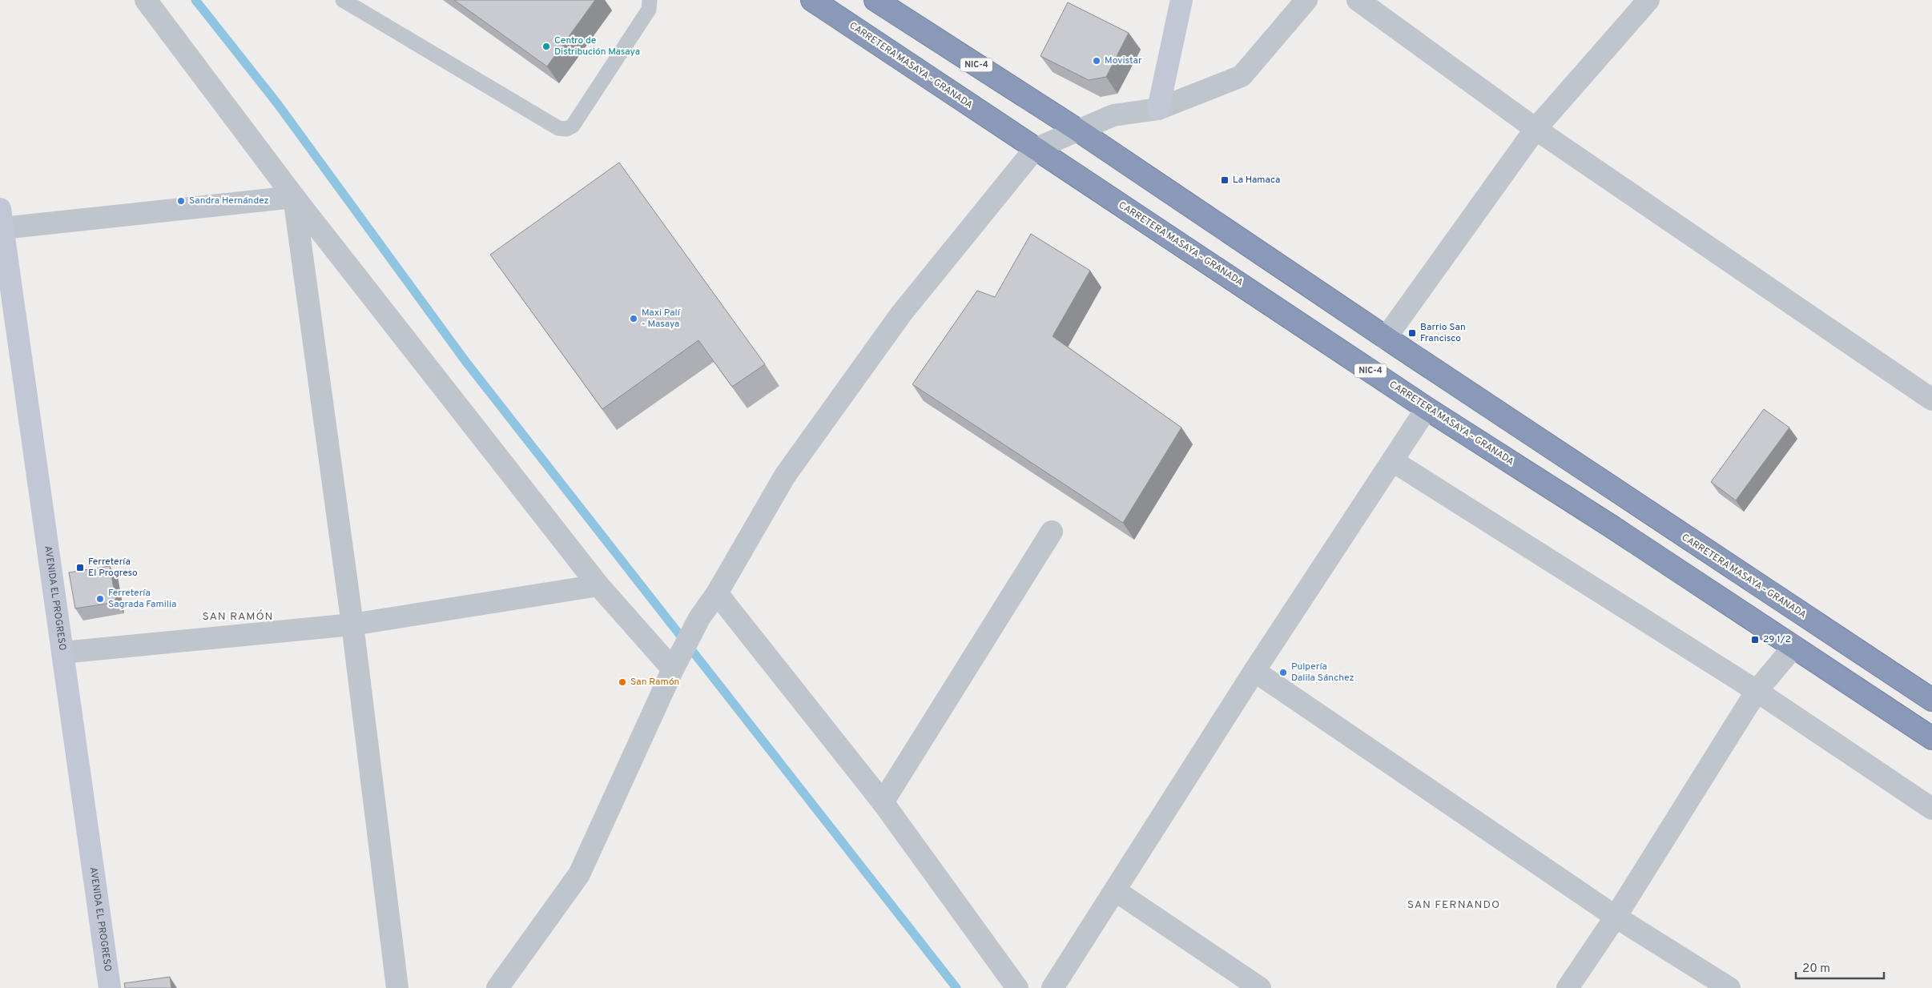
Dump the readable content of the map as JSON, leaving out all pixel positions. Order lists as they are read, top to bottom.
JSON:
{
  "streets": {
    "highway": ["NIC-4", "CARRETERA MASAYA - GRANADA"],
    "street": ["AVENIDA EL PROGRESO"]
  },
  "districts": ["SAN RAMÓN", "SAN FERNANDO"],
  "places": {
    "other": [
      "Centro de Distribución Masaya",
      "Movistar",
      "Sandra Hernández",
      "Maxi Palí - Masaya",
      "Ferretería Sagrada Familia",
      "Pulpería Dalila Sánchez",
      "San Ramón"
    ],
    "transit": [
      "La Hamaca",
      "Barrio San Francisco",
      "Ferretería El Progreso",
      "29 1/2"
    ]
  },
  "scale_bar": "20 m"
}
